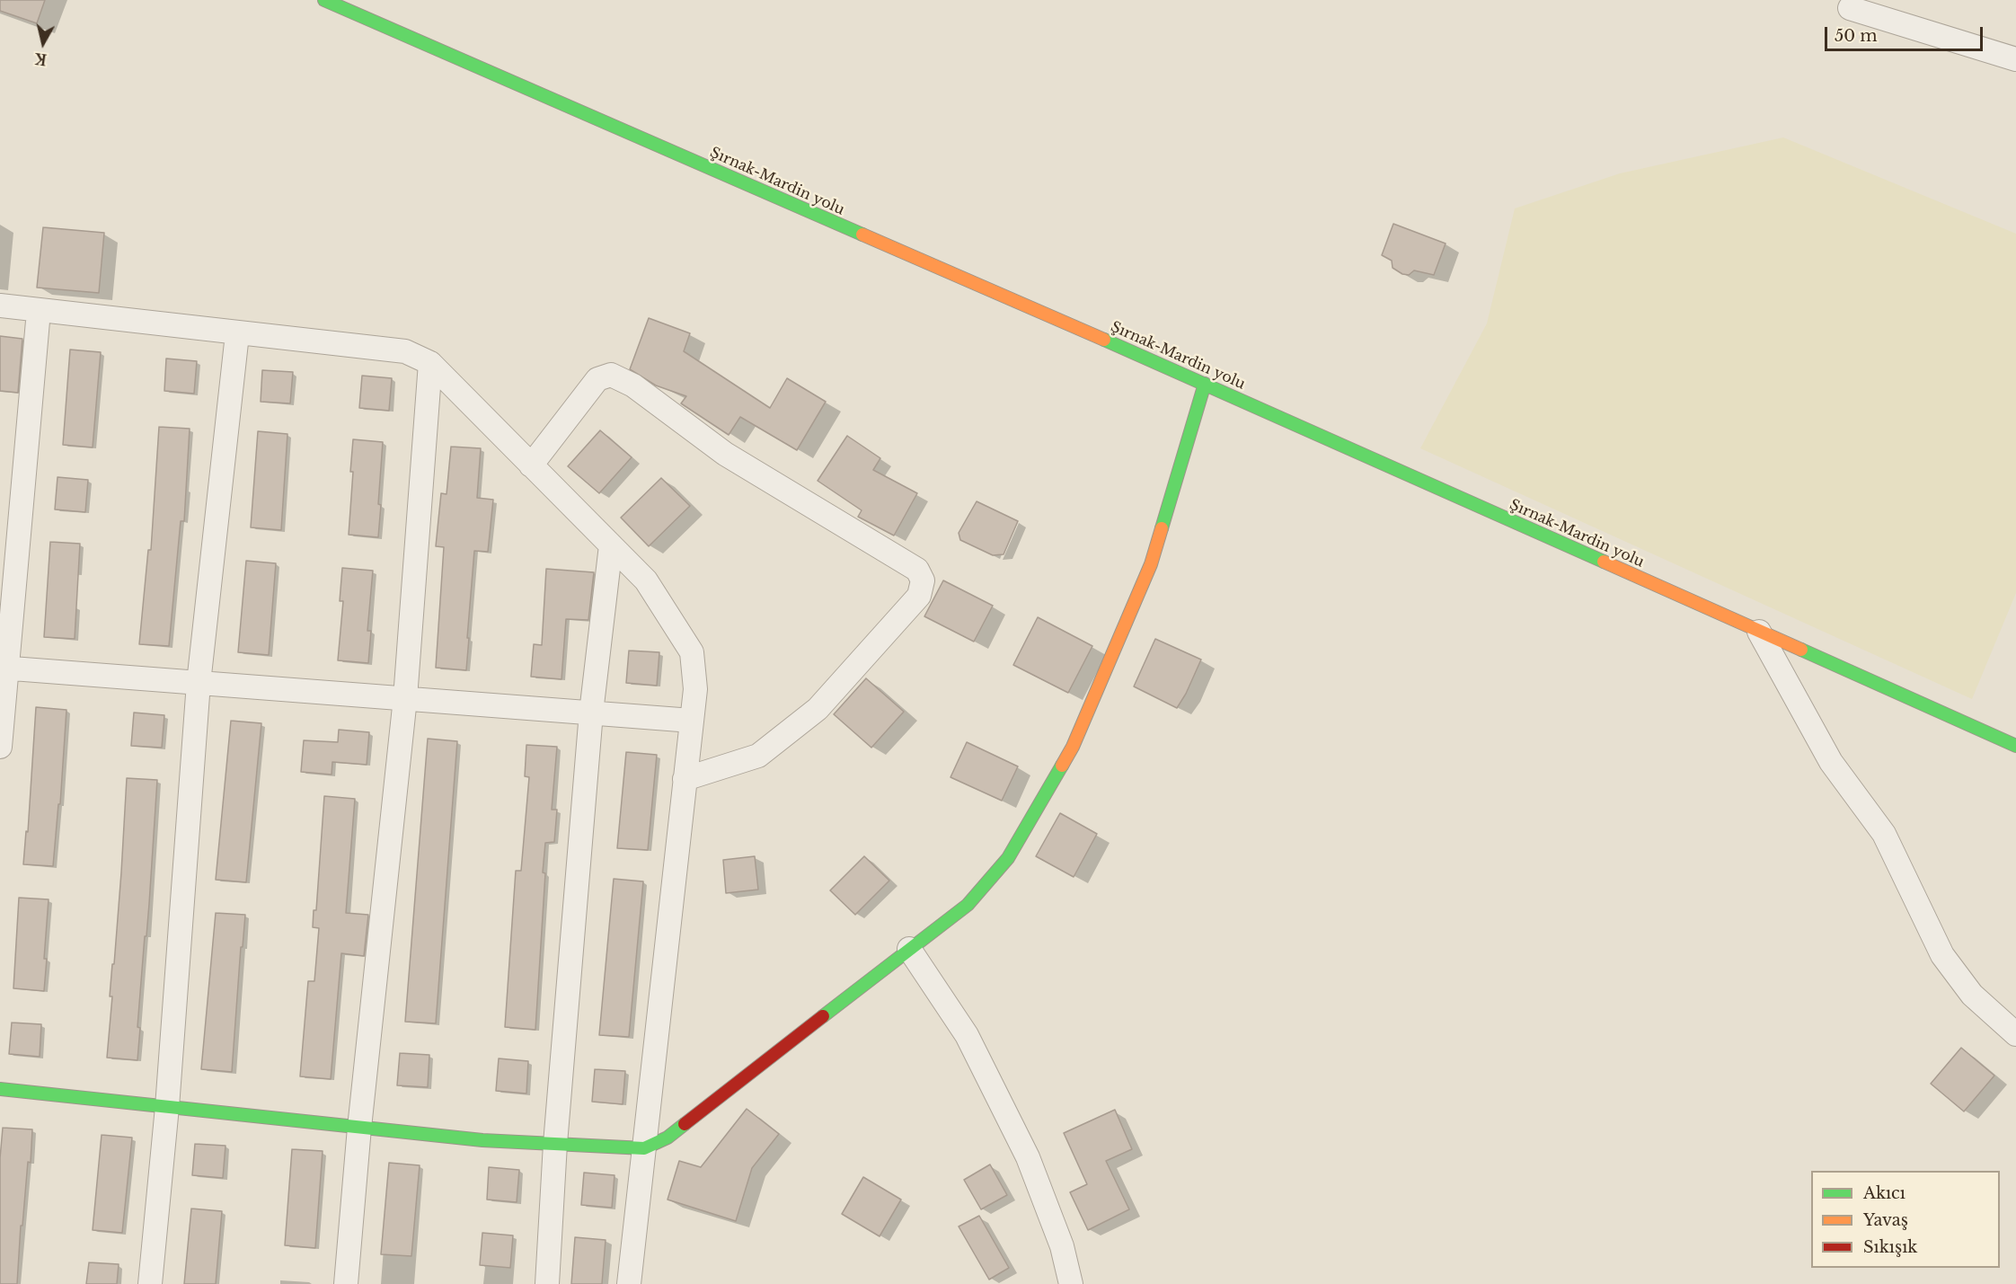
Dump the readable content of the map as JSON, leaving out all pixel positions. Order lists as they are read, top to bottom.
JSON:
{
  "streets": {
    "main road": ["Şırnak-Mardin yolu"]
  },
  "legend": ["Akıcı", "Yavaş", "Sıkışık"],
  "scale_bar": "50 m",
  "north": "bottom"
}
